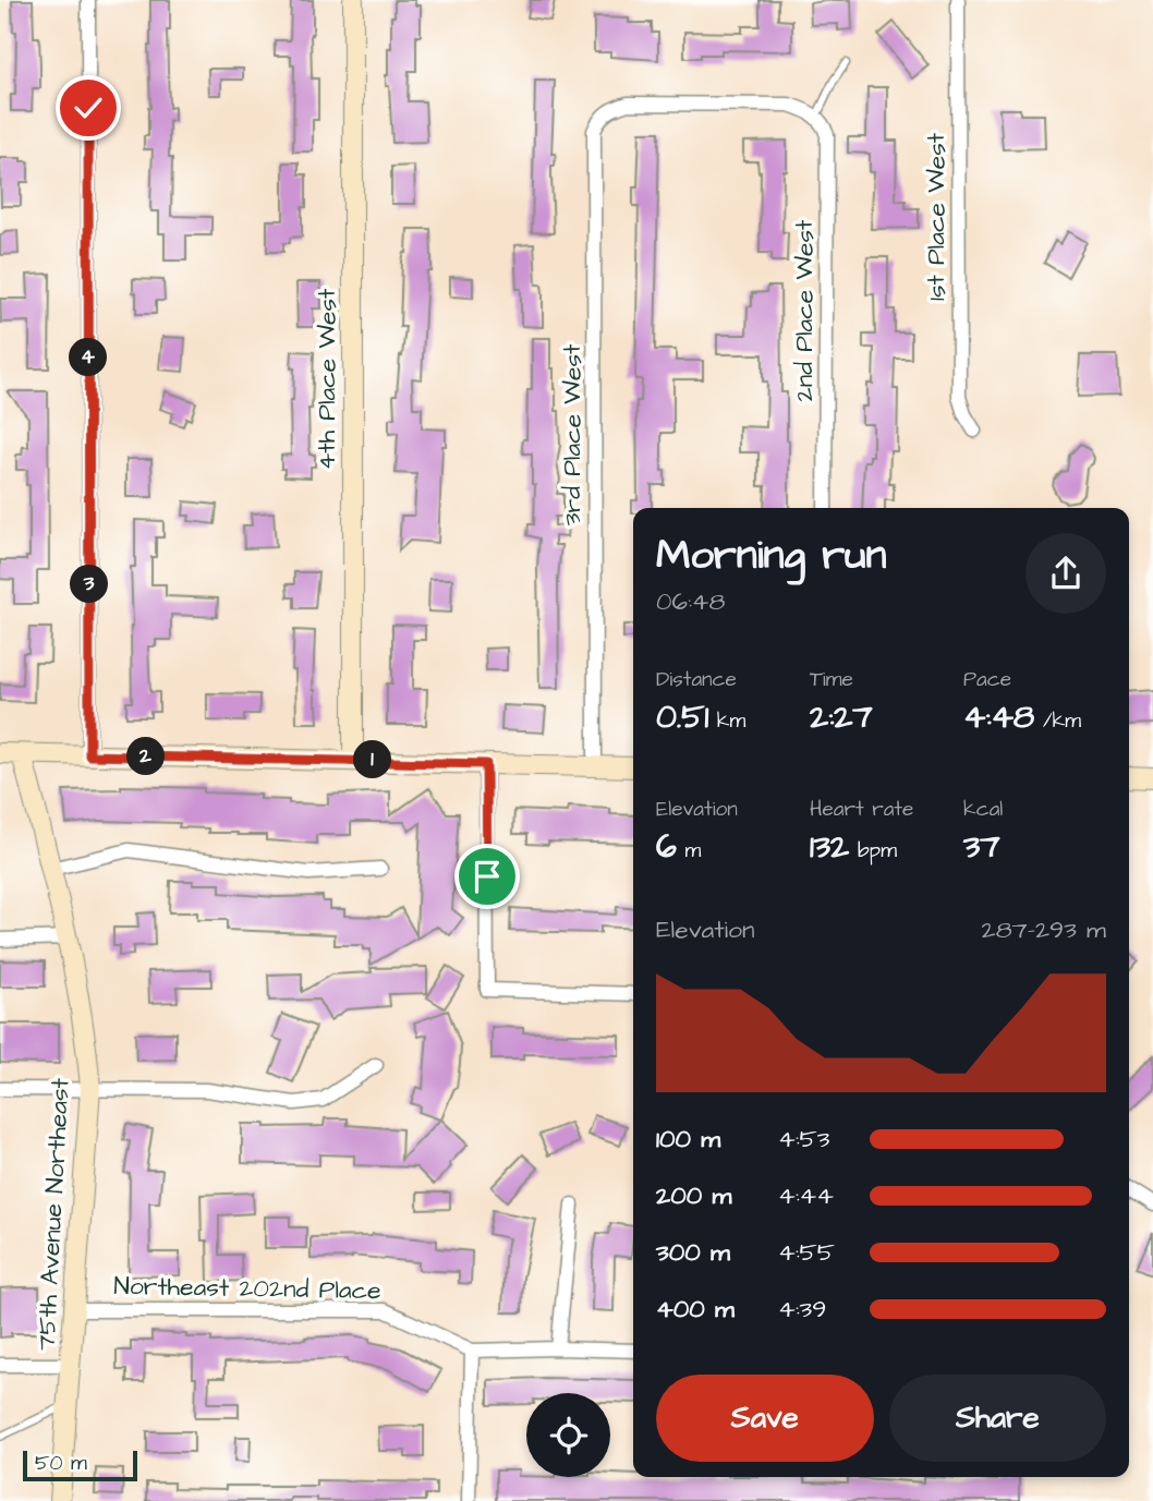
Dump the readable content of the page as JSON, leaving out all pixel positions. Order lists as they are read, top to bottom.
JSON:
{
  "streets": {
    "street": [
      "1st Place West",
      "2nd Place West",
      "4th Place West",
      "3rd Place West",
      "75th Avenue Northeast",
      "Northeast 202nd Place"
    ]
  },
  "crossings": [
    ["2nd Place West", "3rd Place West"],
    ["75th Avenue Northeast", "Northeast 202nd Place"]
  ],
  "scale_bar": "50 m",
  "page": {
    "pins": [
      "4",
      "3",
      "2",
      "1"
    ],
    "heading": ["Morning run", "06:48"],
    "stats": [
      ["Distance", "0.51 km"],
      ["Time", "2:27"],
      ["Pace", "4:48 /km"],
      ["Elevation", "6 m"],
      ["Heart rate", "132 bpm"],
      ["kcal", "37"]
    ],
    "chart": ["Elevation", "287–293 m"],
    "list": [
      {
        "name": "100 m",
        "note": "4:53"
      },
      {
        "name": "200 m",
        "note": "4:44"
      },
      {
        "name": "300 m",
        "note": "4:55"
      },
      {
        "name": "400 m",
        "note": "4:39"
      }
    ],
    "buttons": ["Save", "Share"],
    "scale": "50 m"
  }
}
